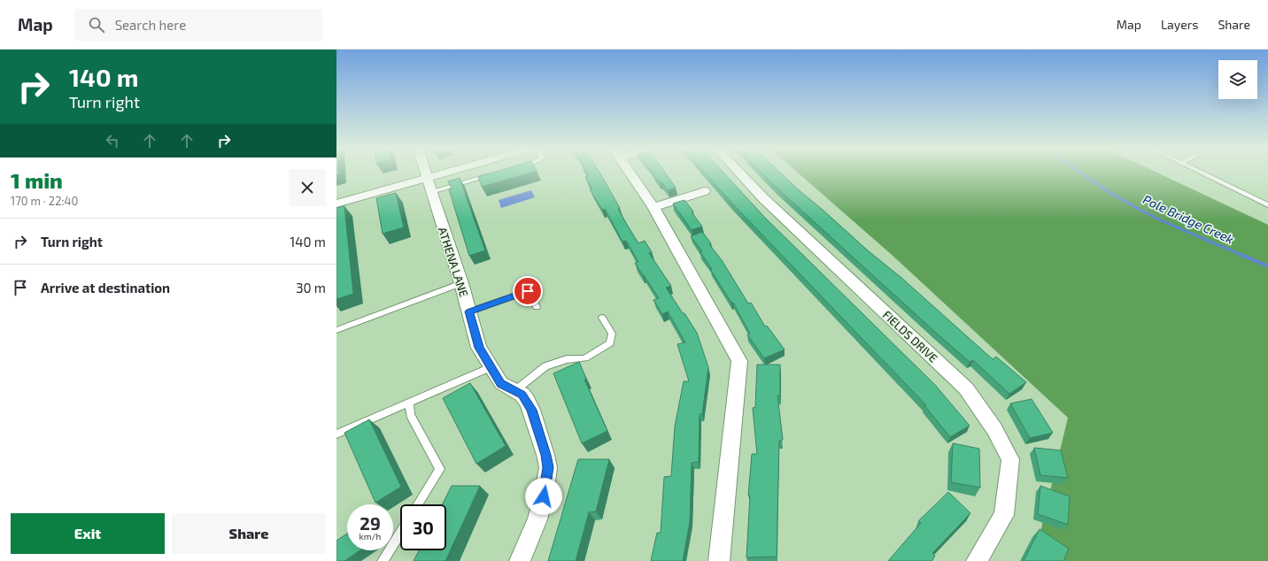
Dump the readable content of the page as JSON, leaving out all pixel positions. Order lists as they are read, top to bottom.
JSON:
{
  "streets": {
    "street": ["ATHENA LANE", "FIELDS DRIVE"]
  },
  "water": ["Pole Bridge Creek"],
  "page": {
    "header": "Map",
    "search": "Search here",
    "nav": ["Map", "Layers", "Share"],
    "turn": ["140 m", "Turn right"],
    "heading": ["1 min", "170 m · 22:40"],
    "list": [
      {
        "name": "Turn right",
        "value": "140 m"
      },
      {
        "name": "Arrive at destination",
        "value": "30 m"
      }
    ],
    "speed": "29 km/h",
    "limit": "30",
    "buttons": ["Exit", "Share"]
  }
}
